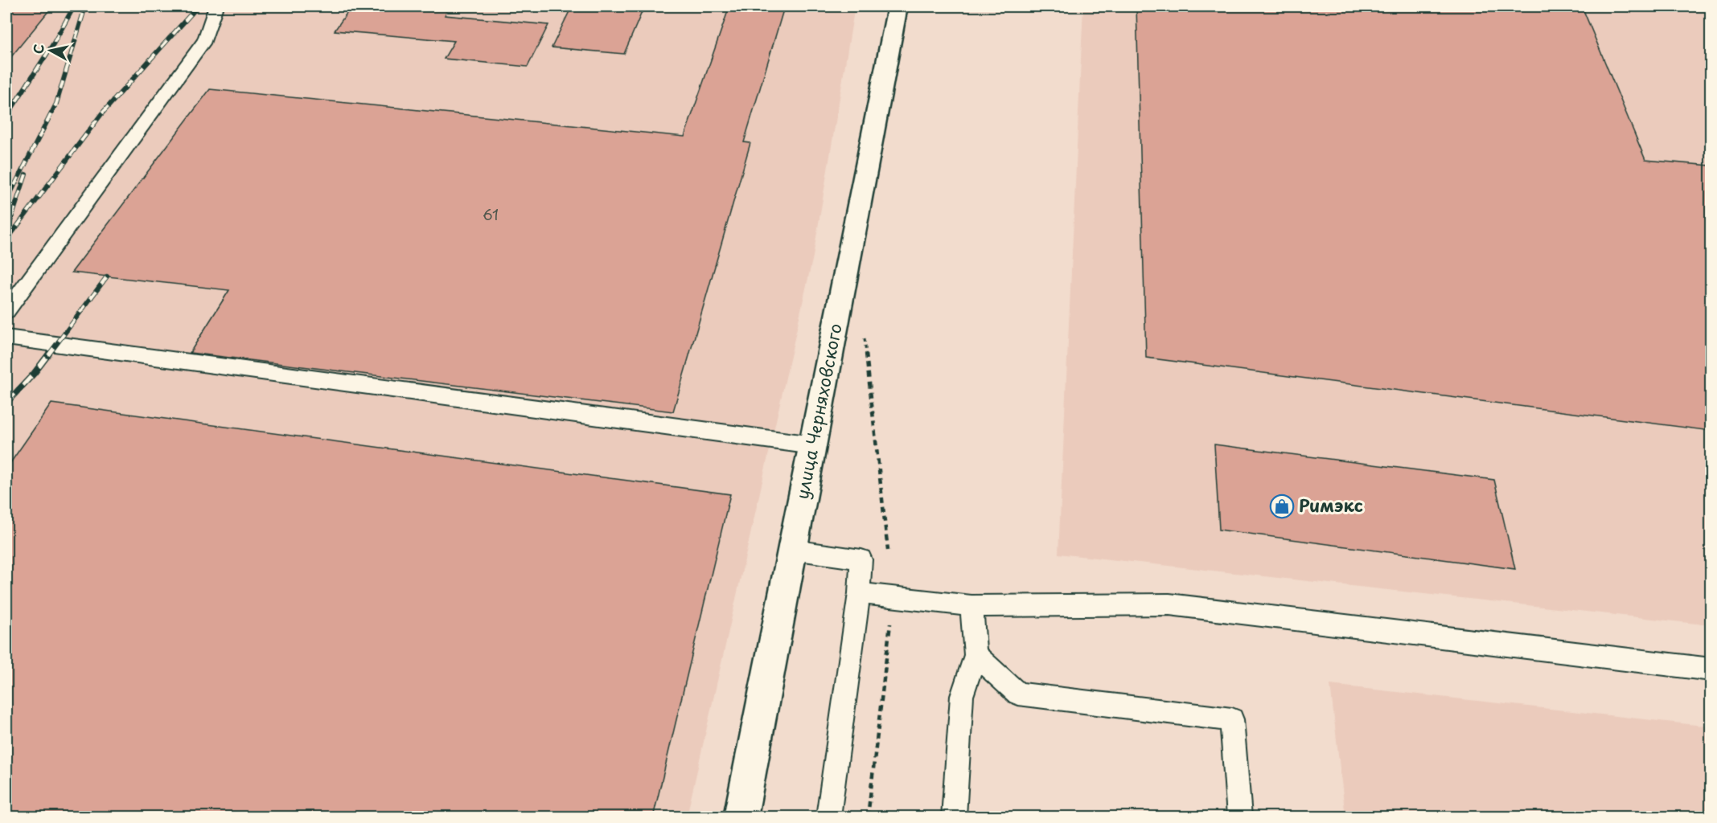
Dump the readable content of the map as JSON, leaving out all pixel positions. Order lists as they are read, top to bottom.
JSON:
{
  "streets": {
    "street": ["улица Черняховского"]
  },
  "places": {
    "shop": ["Римэкс"]
  },
  "house_numbers": ["61"],
  "north": "left"
}
